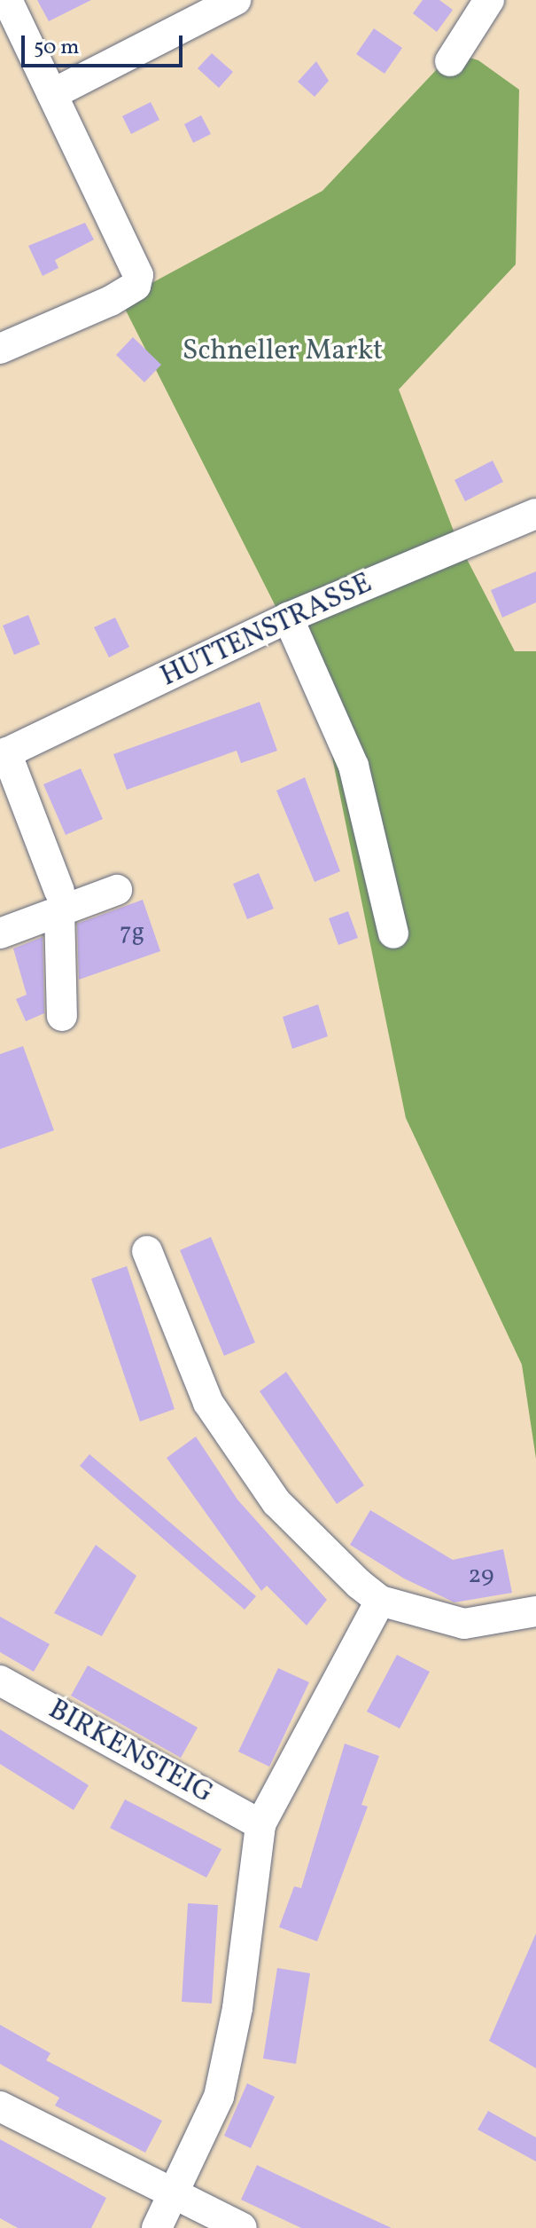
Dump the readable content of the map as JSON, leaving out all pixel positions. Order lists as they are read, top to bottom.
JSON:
{
  "streets": {
    "street": ["HUTTENSTRASSE", "BIRKENSTEIG"]
  },
  "parks": ["Schneller Markt"],
  "house_numbers": ["7g", "29"],
  "scale_bar": "50 m"
}
